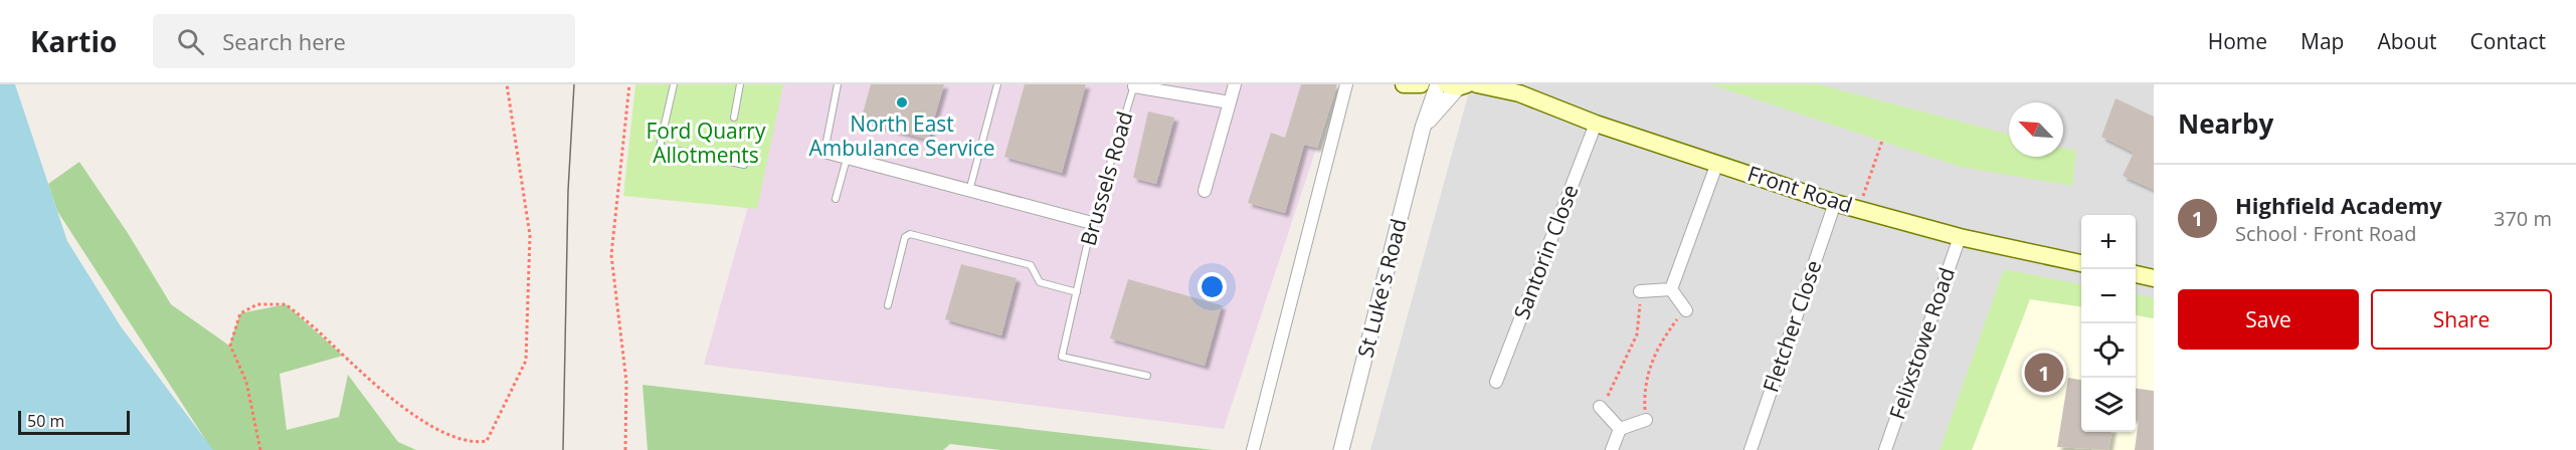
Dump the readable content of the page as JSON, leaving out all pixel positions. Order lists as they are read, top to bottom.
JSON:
{
  "streets": {
    "main road": ["Front Road"],
    "street": [
      "Santorin Close",
      "St Luke's Road",
      "Fletcher Close",
      "Felixstowe Road"
    ],
    "lane": ["Brussels Road"]
  },
  "crossings": [
    ["Front Road", "Santorin Close"],
    ["Front Road", "Fletcher Close"],
    ["Front Road", "Felixstowe Road"]
  ],
  "parks": ["Ford Quarry Allotments"],
  "places": ["North East Ambulance Service"],
  "scale_bar": "50 m",
  "north": "top left",
  "page": {
    "header": "Kartio",
    "search": "Search here",
    "nav": [
      "Home",
      "Map",
      "About",
      "Contact"
    ],
    "heading": "Nearby",
    "list": [
      {
        "mark": "1",
        "name": "Highfield Academy",
        "note": "School · Front Road",
        "value": "370 m"
      }
    ],
    "map_buttons": ["+", "−"],
    "buttons": ["Save", "Share"],
    "pins": "1",
    "scale": "50 m"
  }
}
